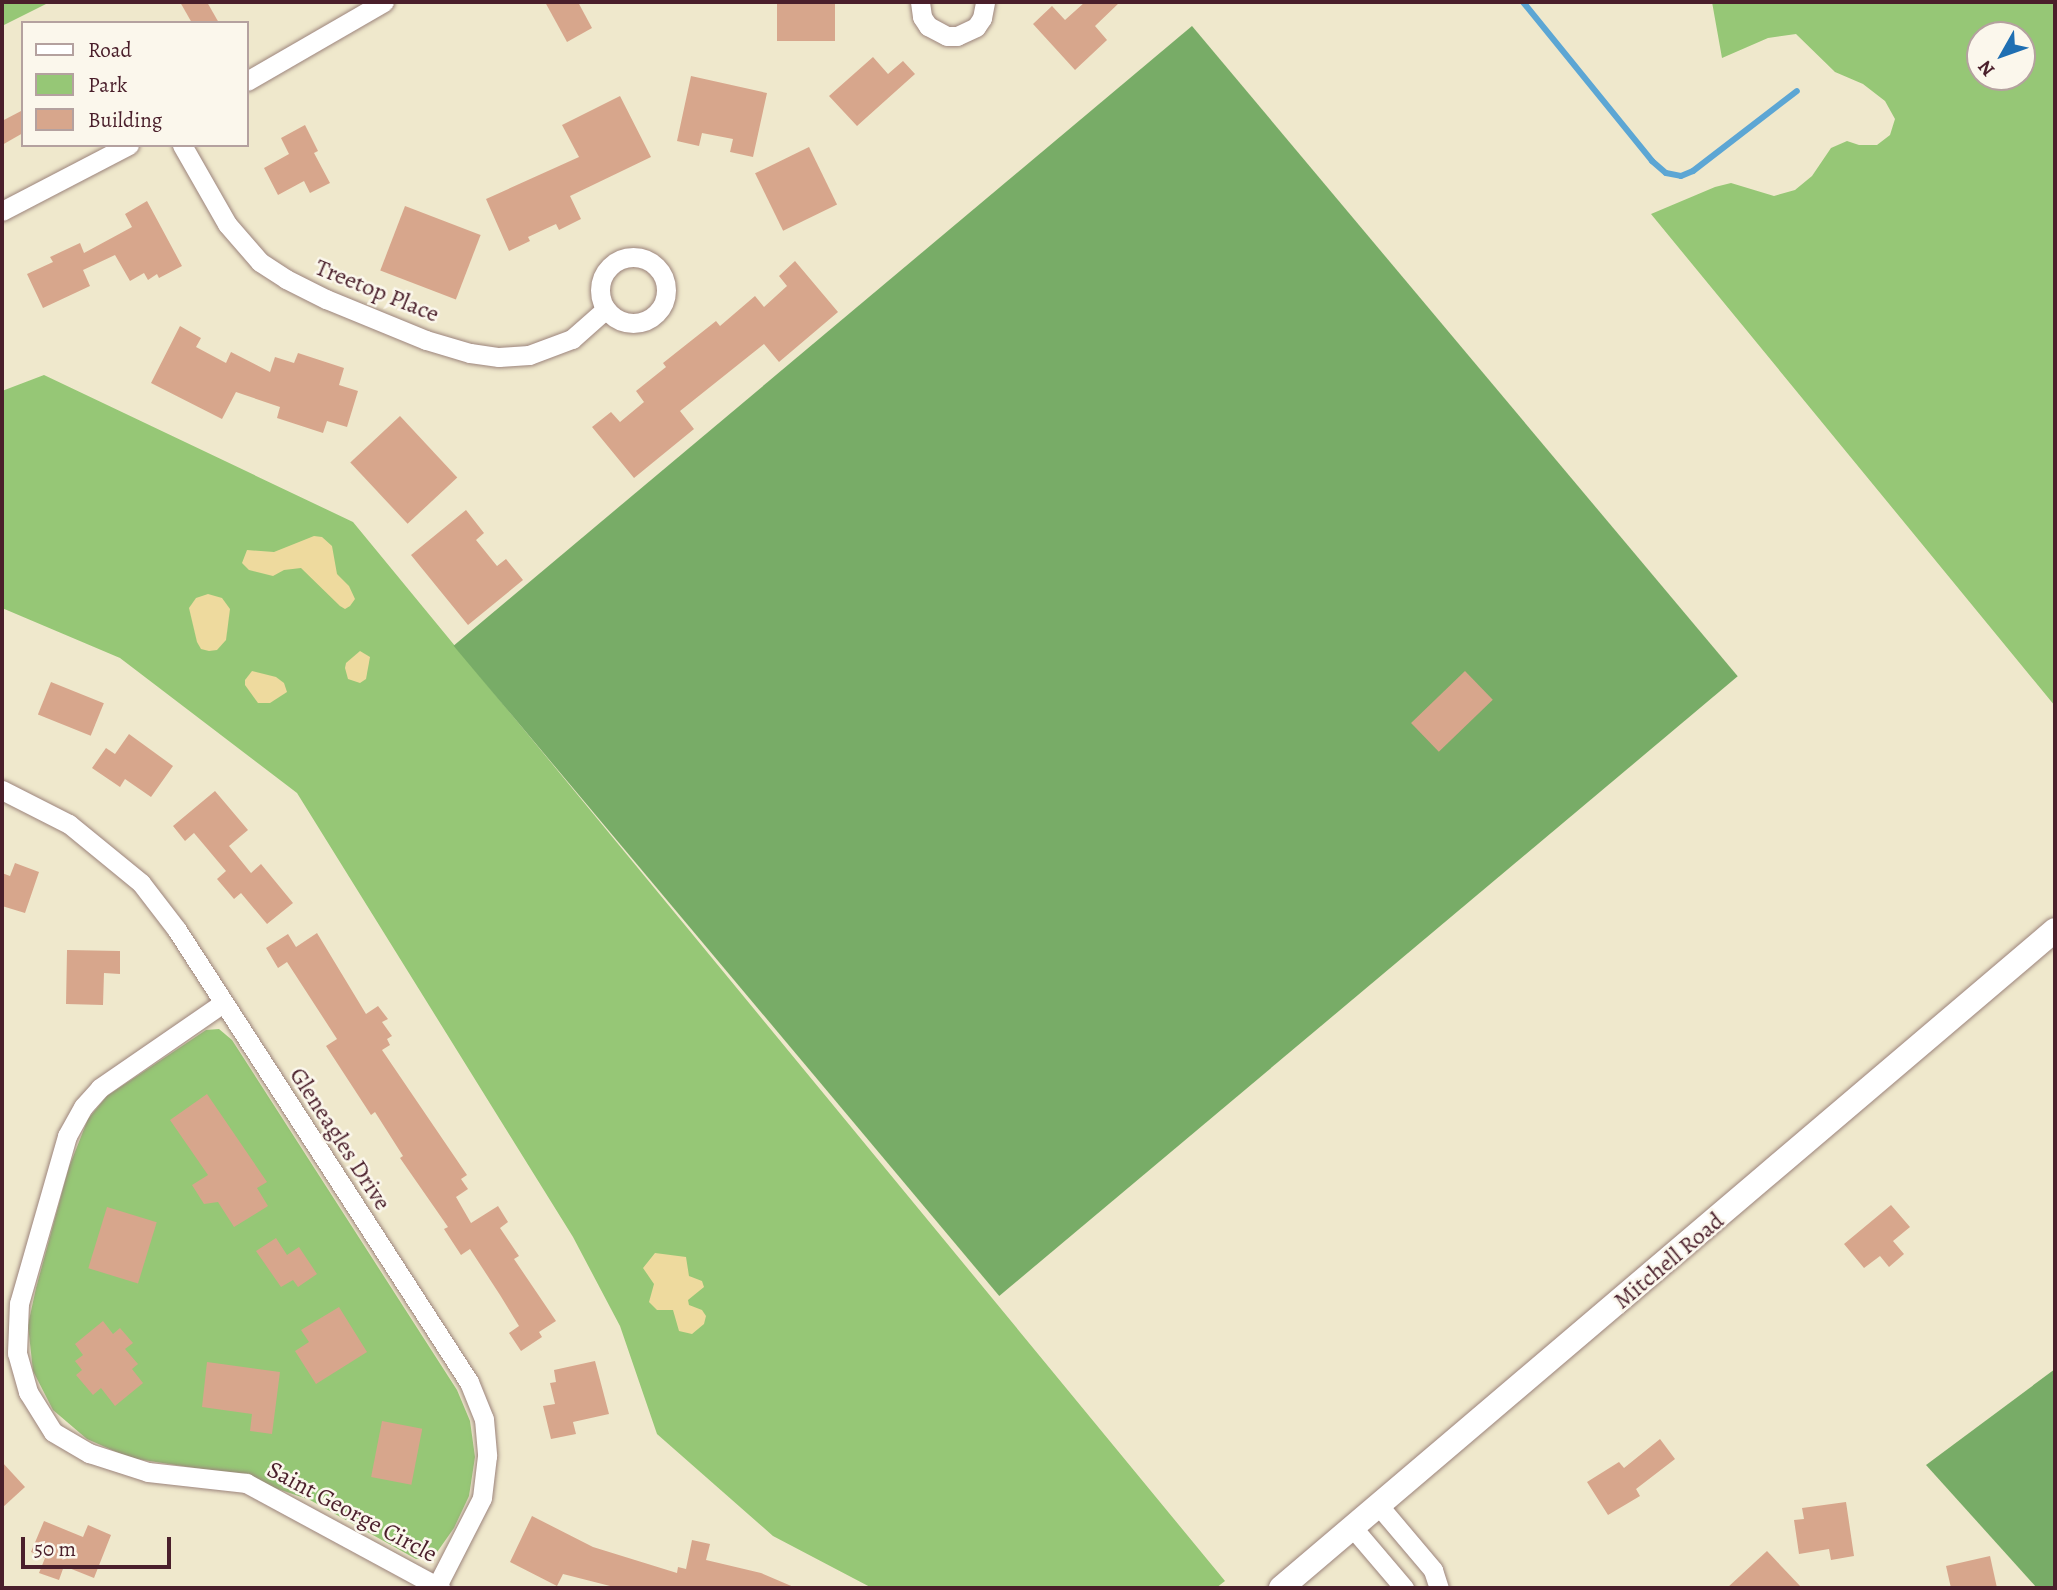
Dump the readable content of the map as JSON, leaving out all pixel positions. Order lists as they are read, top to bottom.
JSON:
{
  "streets": {
    "street": [
      "Treetop Place",
      "Gleneagles Drive",
      "Mitchell Road",
      "Saint George Circle"
    ]
  },
  "crossings": [
    ["Gleneagles Drive", "Saint George Circle"]
  ],
  "legend": ["Road", "Park", "Building"],
  "scale_bar": "50 m",
  "north": "bottom left"
}
